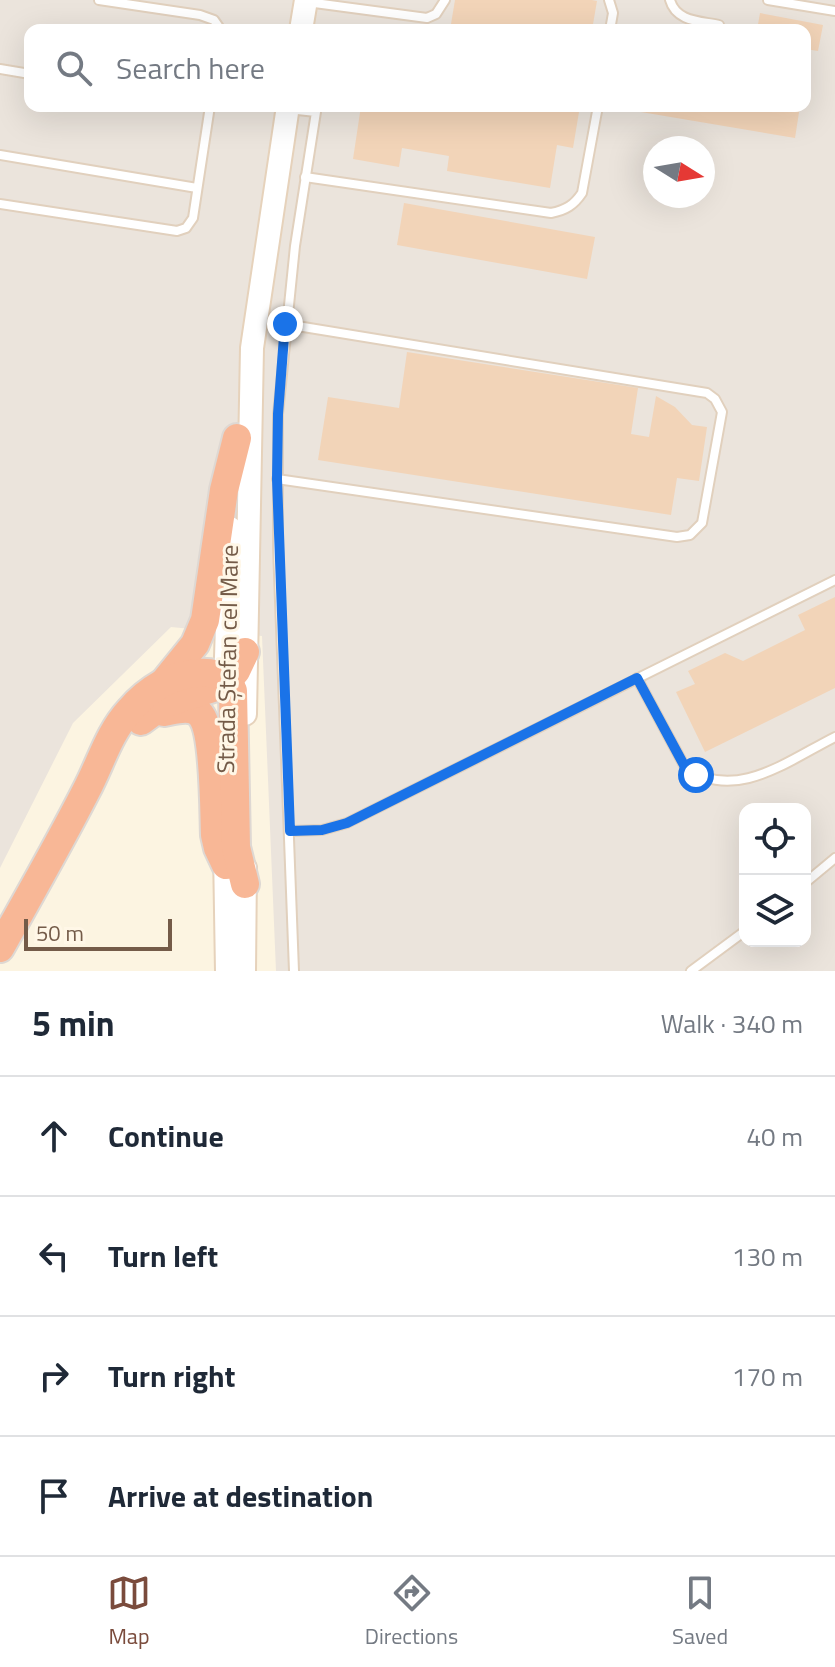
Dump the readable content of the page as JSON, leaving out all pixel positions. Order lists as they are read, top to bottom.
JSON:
{
  "streets": {
    "main road": ["Strada Ștefan cel Mare"]
  },
  "scale_bar": "50 m",
  "north": "right",
  "page": {
    "search": "Search here",
    "scale": "50 m",
    "heading": ["5 min", "Walk · 340 m"],
    "list": [
      ["Continue", "40 m"],
      ["Turn left", "130 m"],
      ["Turn right", "170 m"],
      "Arrive at destination"
    ],
    "nav": ["Map", "Directions", "Saved"]
  }
}
